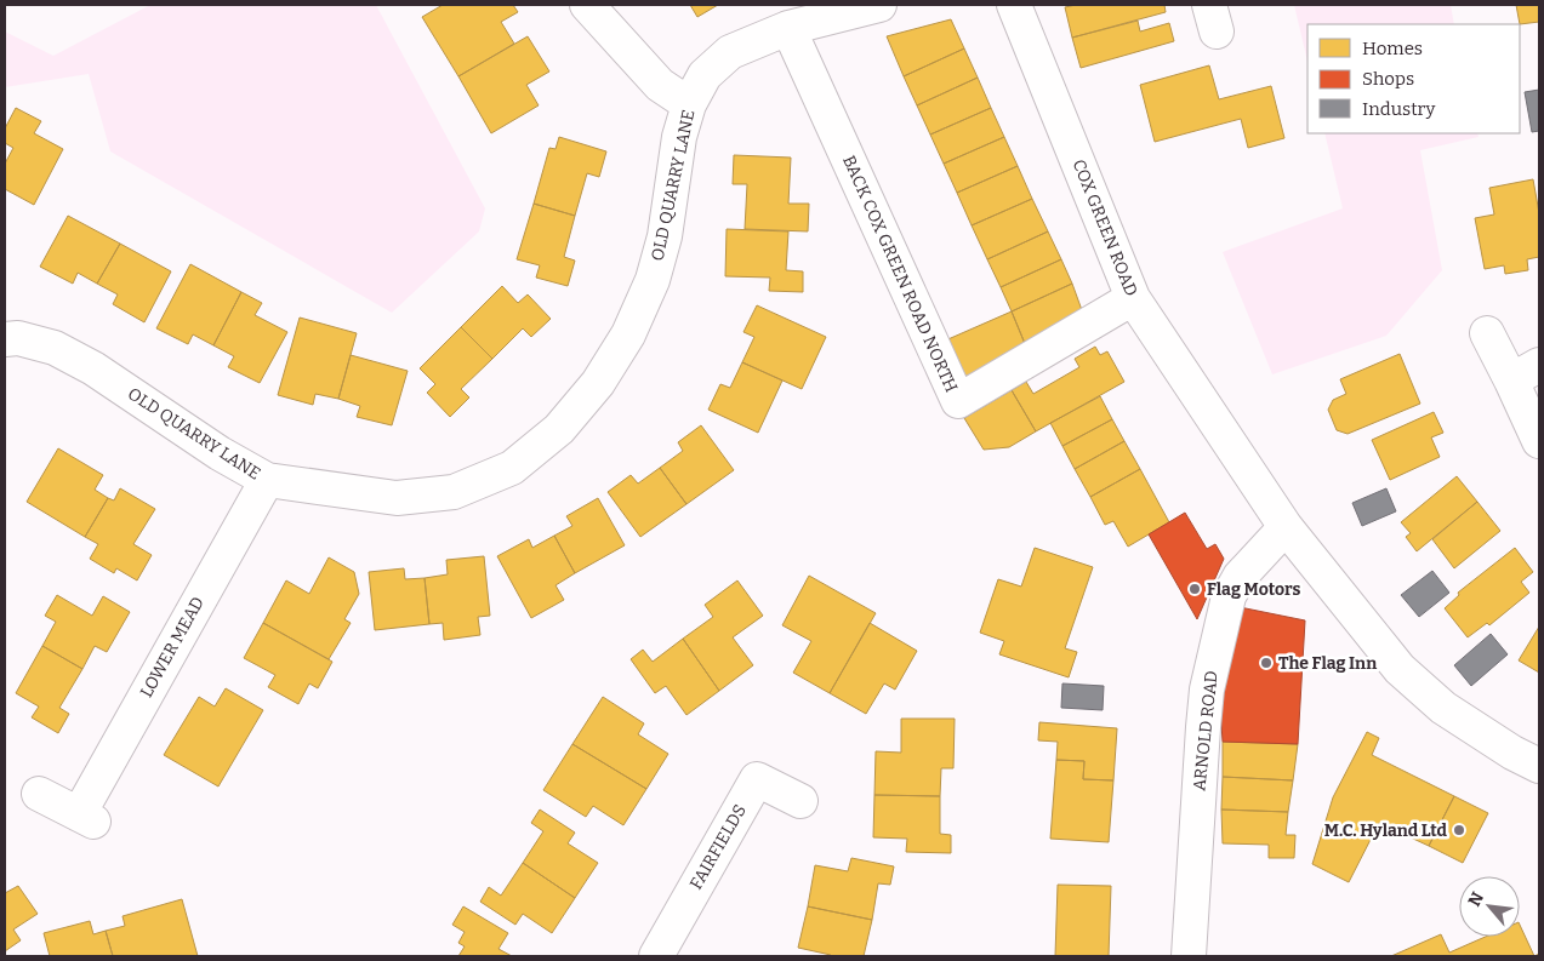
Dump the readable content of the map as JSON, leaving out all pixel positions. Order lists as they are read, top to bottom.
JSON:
{
  "streets": {
    "street": [
      "OLD QUARRY LANE",
      "COX GREEN ROAD",
      "BACK COX GREEN ROAD NORTH",
      "LOWER MEAD",
      "ARNOLD ROAD",
      "FAIRFIELDS"
    ]
  },
  "crossings": [
    ["OLD QUARRY LANE", "BACK COX GREEN ROAD NORTH"],
    ["OLD QUARRY LANE", "LOWER MEAD"],
    ["COX GREEN ROAD", "BACK COX GREEN ROAD NORTH"],
    ["COX GREEN ROAD", "ARNOLD ROAD"]
  ],
  "places": ["Flag Motors", "The Flag Inn", "M.C. Hyland Ltd"],
  "legend": ["Homes", "Shops", "Industry"],
  "north": "top left"
}
